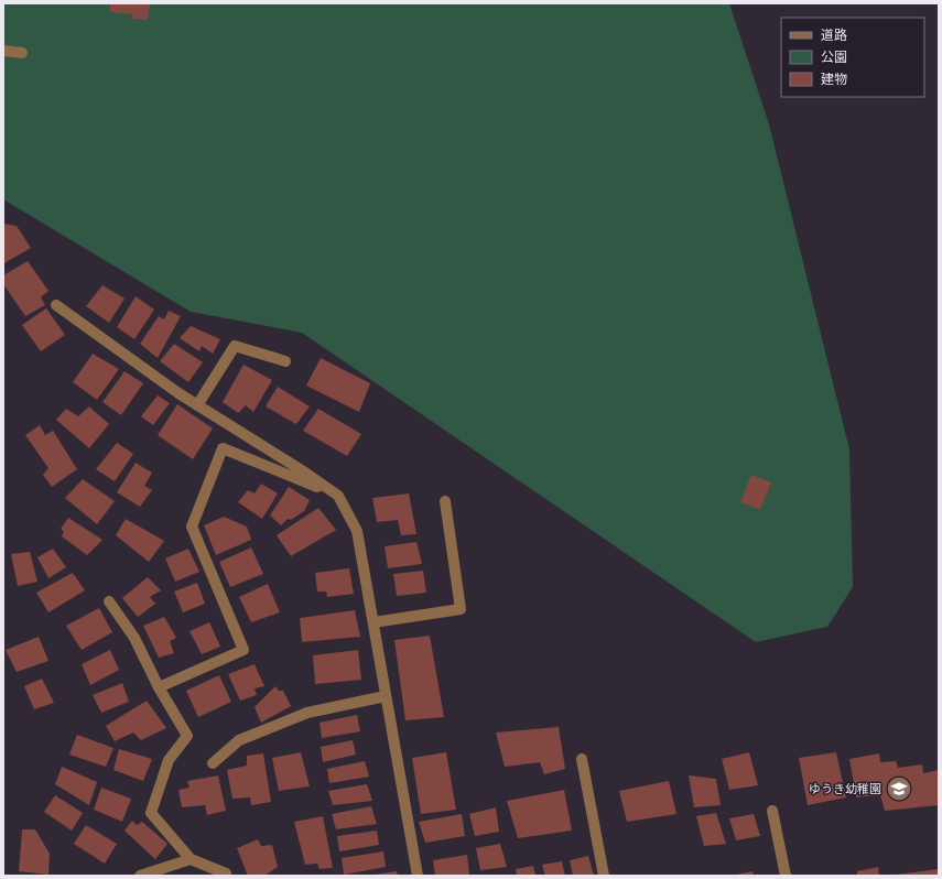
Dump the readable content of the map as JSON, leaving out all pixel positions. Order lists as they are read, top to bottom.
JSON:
{
  "places": {
    "school or university": ["ゆうき幼稚園"]
  },
  "legend": ["道路", "公園", "建物"]
}
